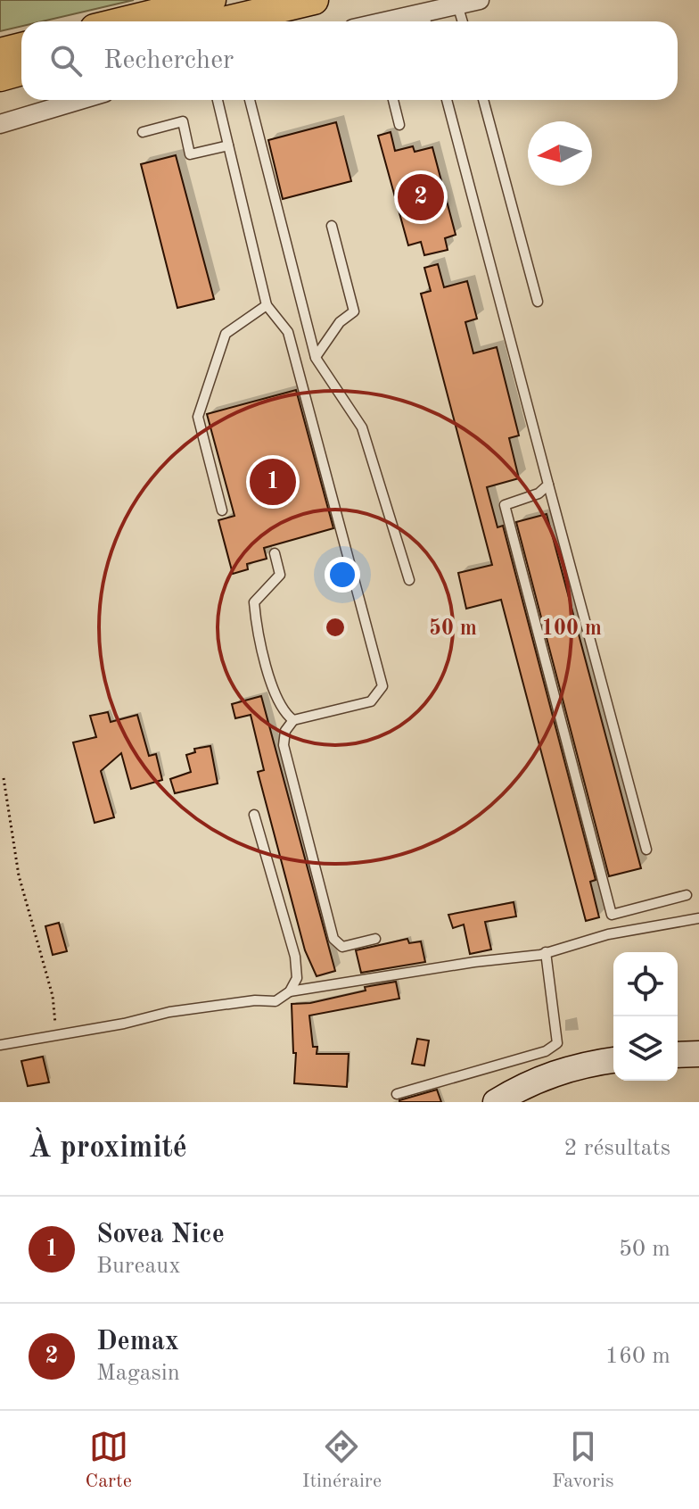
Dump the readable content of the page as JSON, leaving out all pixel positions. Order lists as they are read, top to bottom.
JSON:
{
  "north": "left",
  "page": {
    "search": "Rechercher",
    "pins": ["2", "1"],
    "heading": ["À proximité", "2 résultats"],
    "list": [
      {
        "mark": "1",
        "name": "Sovea Nice",
        "note": "Bureaux",
        "value": "50 m"
      },
      {
        "mark": "2",
        "name": "Demax",
        "note": "Magasin",
        "value": "160 m"
      }
    ],
    "nav": ["Carte", "Itinéraire", "Favoris"]
  },
  "rings": ["50 m", "100 m"]
}
